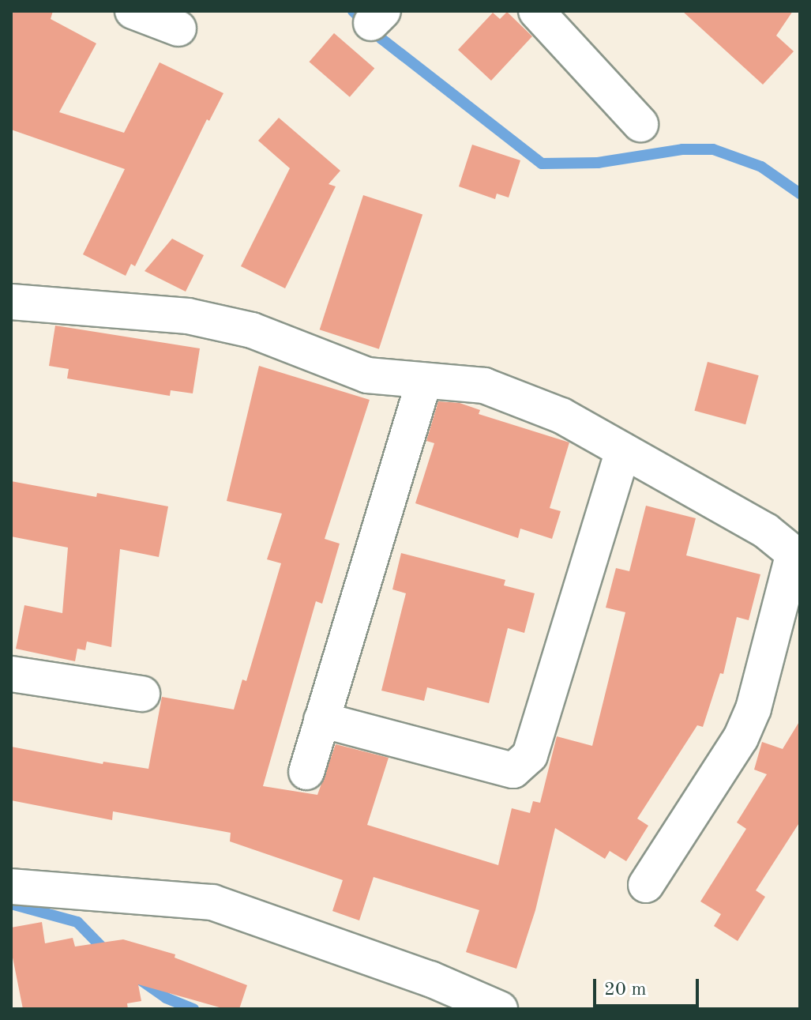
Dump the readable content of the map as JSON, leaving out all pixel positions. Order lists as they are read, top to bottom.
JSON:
{
  "scale_bar": "20 m"
}
